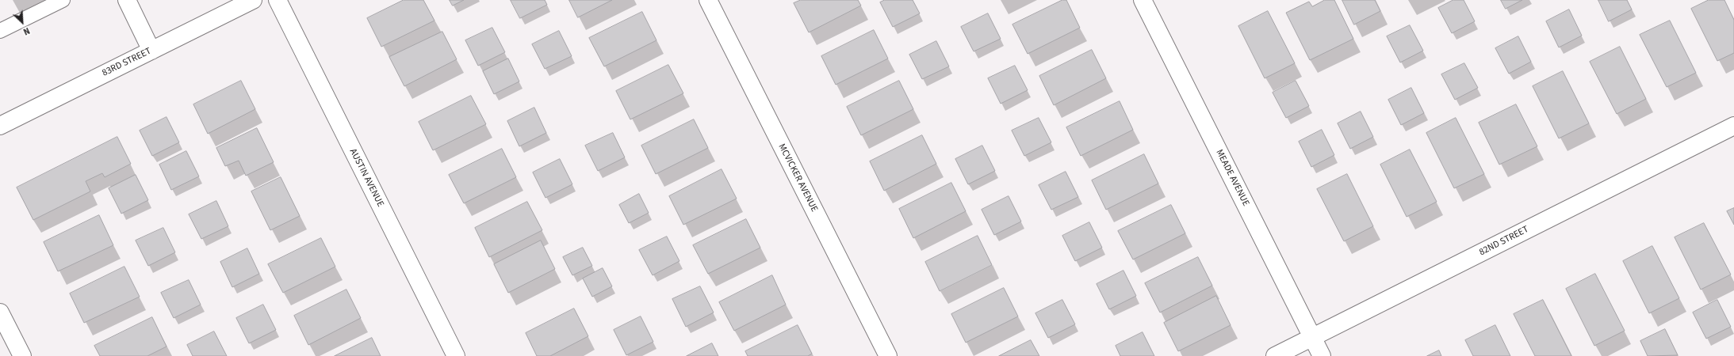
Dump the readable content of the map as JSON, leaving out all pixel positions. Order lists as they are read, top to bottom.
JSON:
{
  "streets": {
    "street": [
      "83RD STREET",
      "AUSTIN AVENUE",
      "MCVICKER AVENUE",
      "MEADE AVENUE",
      "82ND STREET"
    ]
  },
  "crossings": [
    ["MEADE AVENUE", "82ND STREET"]
  ],
  "north": "bottom right"
}
